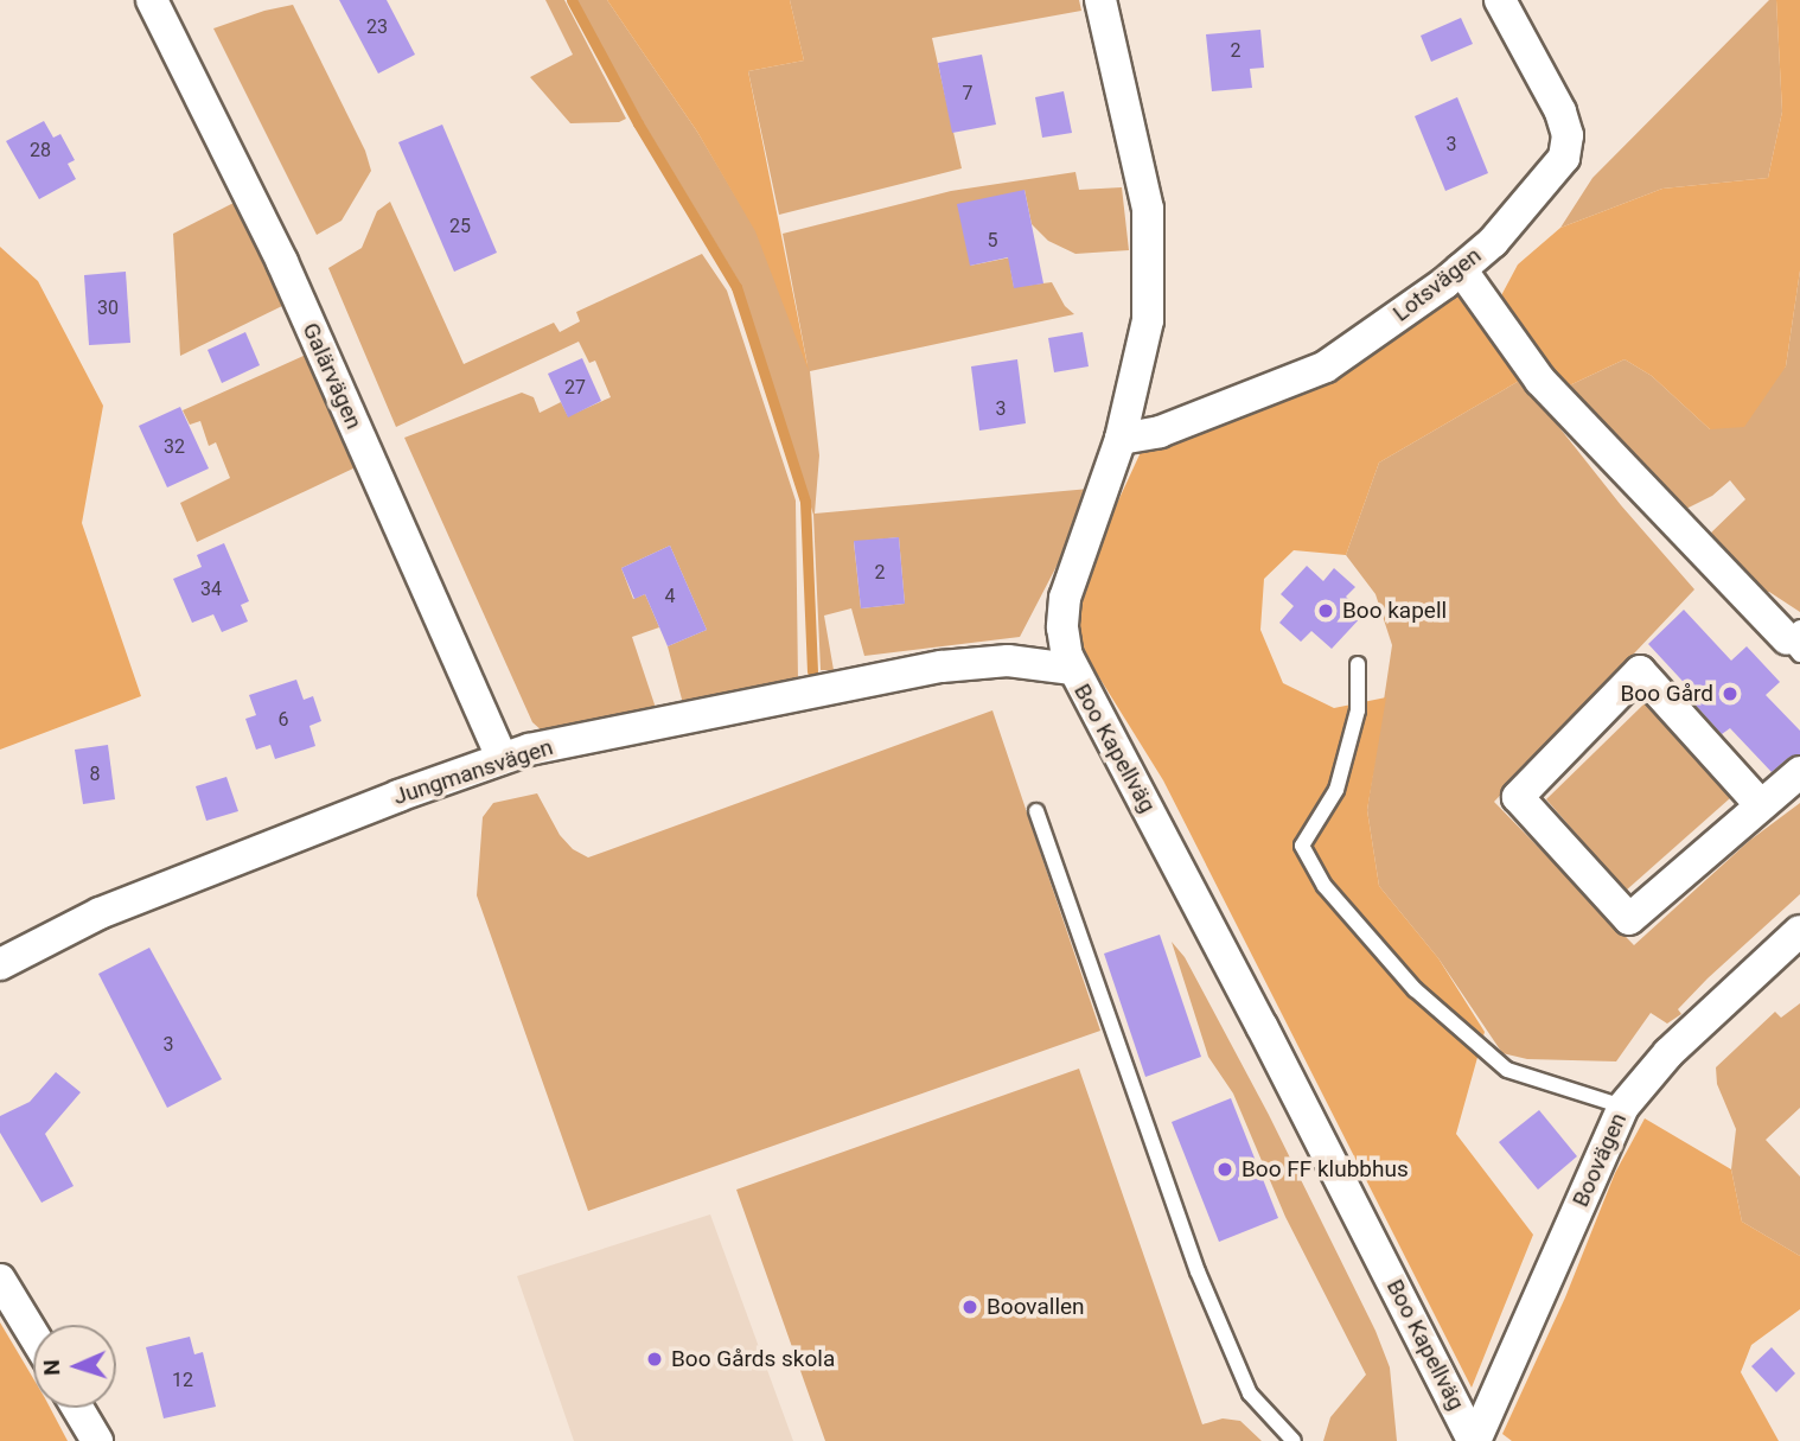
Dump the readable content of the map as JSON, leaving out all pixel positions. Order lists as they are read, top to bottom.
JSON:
{
  "streets": {
    "street": [
      "Lotsvägen",
      "Galärvägen",
      "Boo Kapellväg",
      "Jungmansvägen",
      "Boovägen"
    ]
  },
  "crossings": [
    ["Lotsvägen", "Boo Kapellväg"],
    ["Galärvägen", "Jungmansvägen"],
    ["Boo Kapellväg", "Jungmansvägen"],
    ["Boo Kapellväg", "Boovägen"]
  ],
  "places": [
    "Boo kapell",
    "Boo Gård",
    "Boo FF klubbhus",
    "Boovallen",
    "Boo Gårds skola"
  ],
  "house_numbers": [
    "23",
    "2",
    "7",
    "3",
    "28",
    "25",
    "5",
    "30",
    "27",
    "3",
    "32",
    "2",
    "34",
    "4",
    "6",
    "8",
    "3",
    "12"
  ],
  "north": "left"
}
